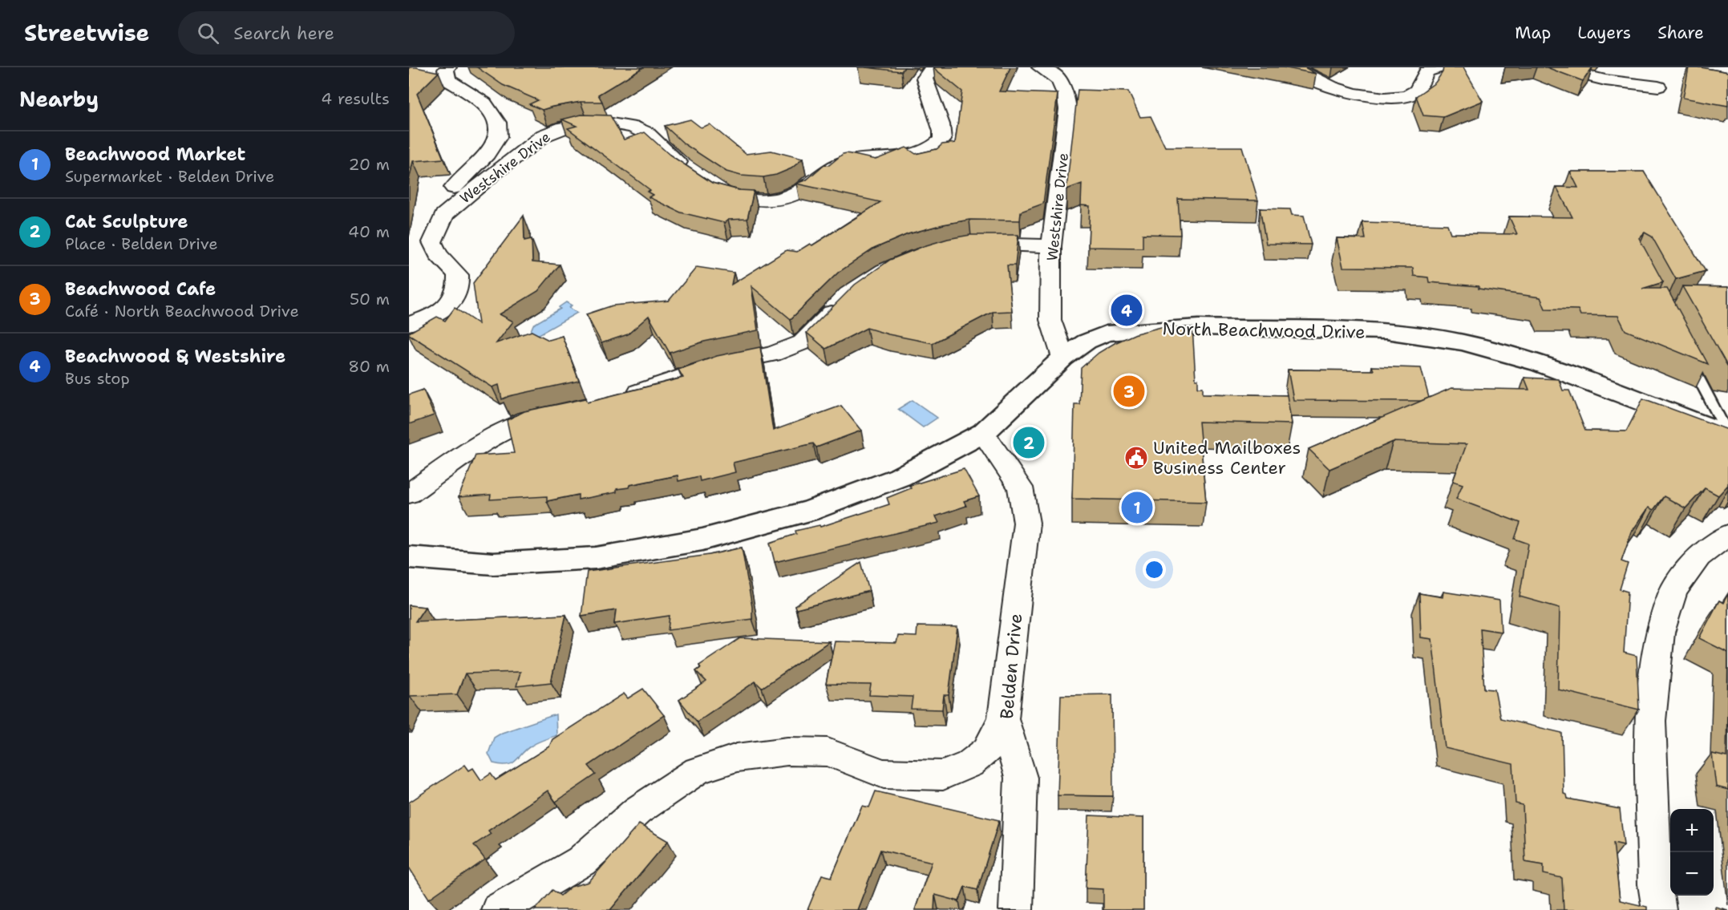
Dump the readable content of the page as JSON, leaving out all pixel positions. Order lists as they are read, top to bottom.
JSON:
{
  "streets": {
    "street": ["Westshire Drive", "North Beachwood Drive", "Belden Drive"]
  },
  "crossings": [
    ["Westshire Drive", "North Beachwood Drive"],
    ["North Beachwood Drive", "Belden Drive"]
  ],
  "places": {
    "public building": ["United Mailboxes Business Center"]
  },
  "page": {
    "header": "Streetwise",
    "search": "Search here",
    "nav": ["Map", "Layers", "Share"],
    "heading": ["Nearby", "4 results"],
    "list": [
      {
        "mark": "1",
        "name": "Beachwood Market",
        "note": "Supermarket · Belden Drive",
        "value": "20 m"
      },
      {
        "mark": "2",
        "name": "Cat Sculpture",
        "note": "Place · Belden Drive",
        "value": "40 m"
      },
      {
        "mark": "3",
        "name": "Beachwood Cafe",
        "note": "Café · North Beachwood Drive",
        "value": "50 m"
      },
      {
        "mark": "4",
        "name": "Beachwood & Westshire",
        "note": "Bus stop",
        "value": "80 m"
      }
    ],
    "pins": [
      "4",
      "3",
      "2",
      "1"
    ],
    "map_buttons": ["+", "−"]
  }
}
